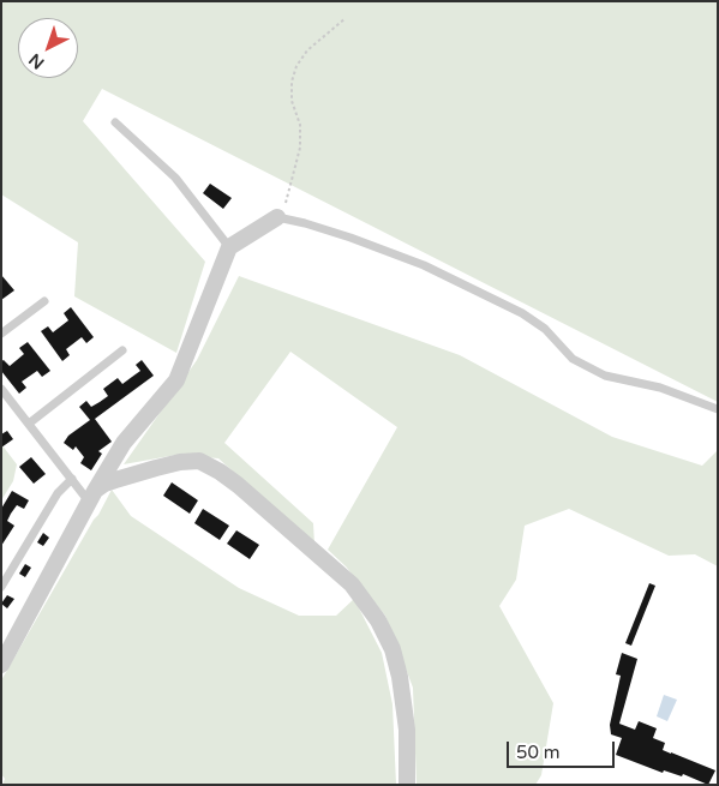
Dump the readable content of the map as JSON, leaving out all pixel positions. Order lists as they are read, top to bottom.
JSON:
{
  "scale_bar": "50 m",
  "north": "bottom left"
}
